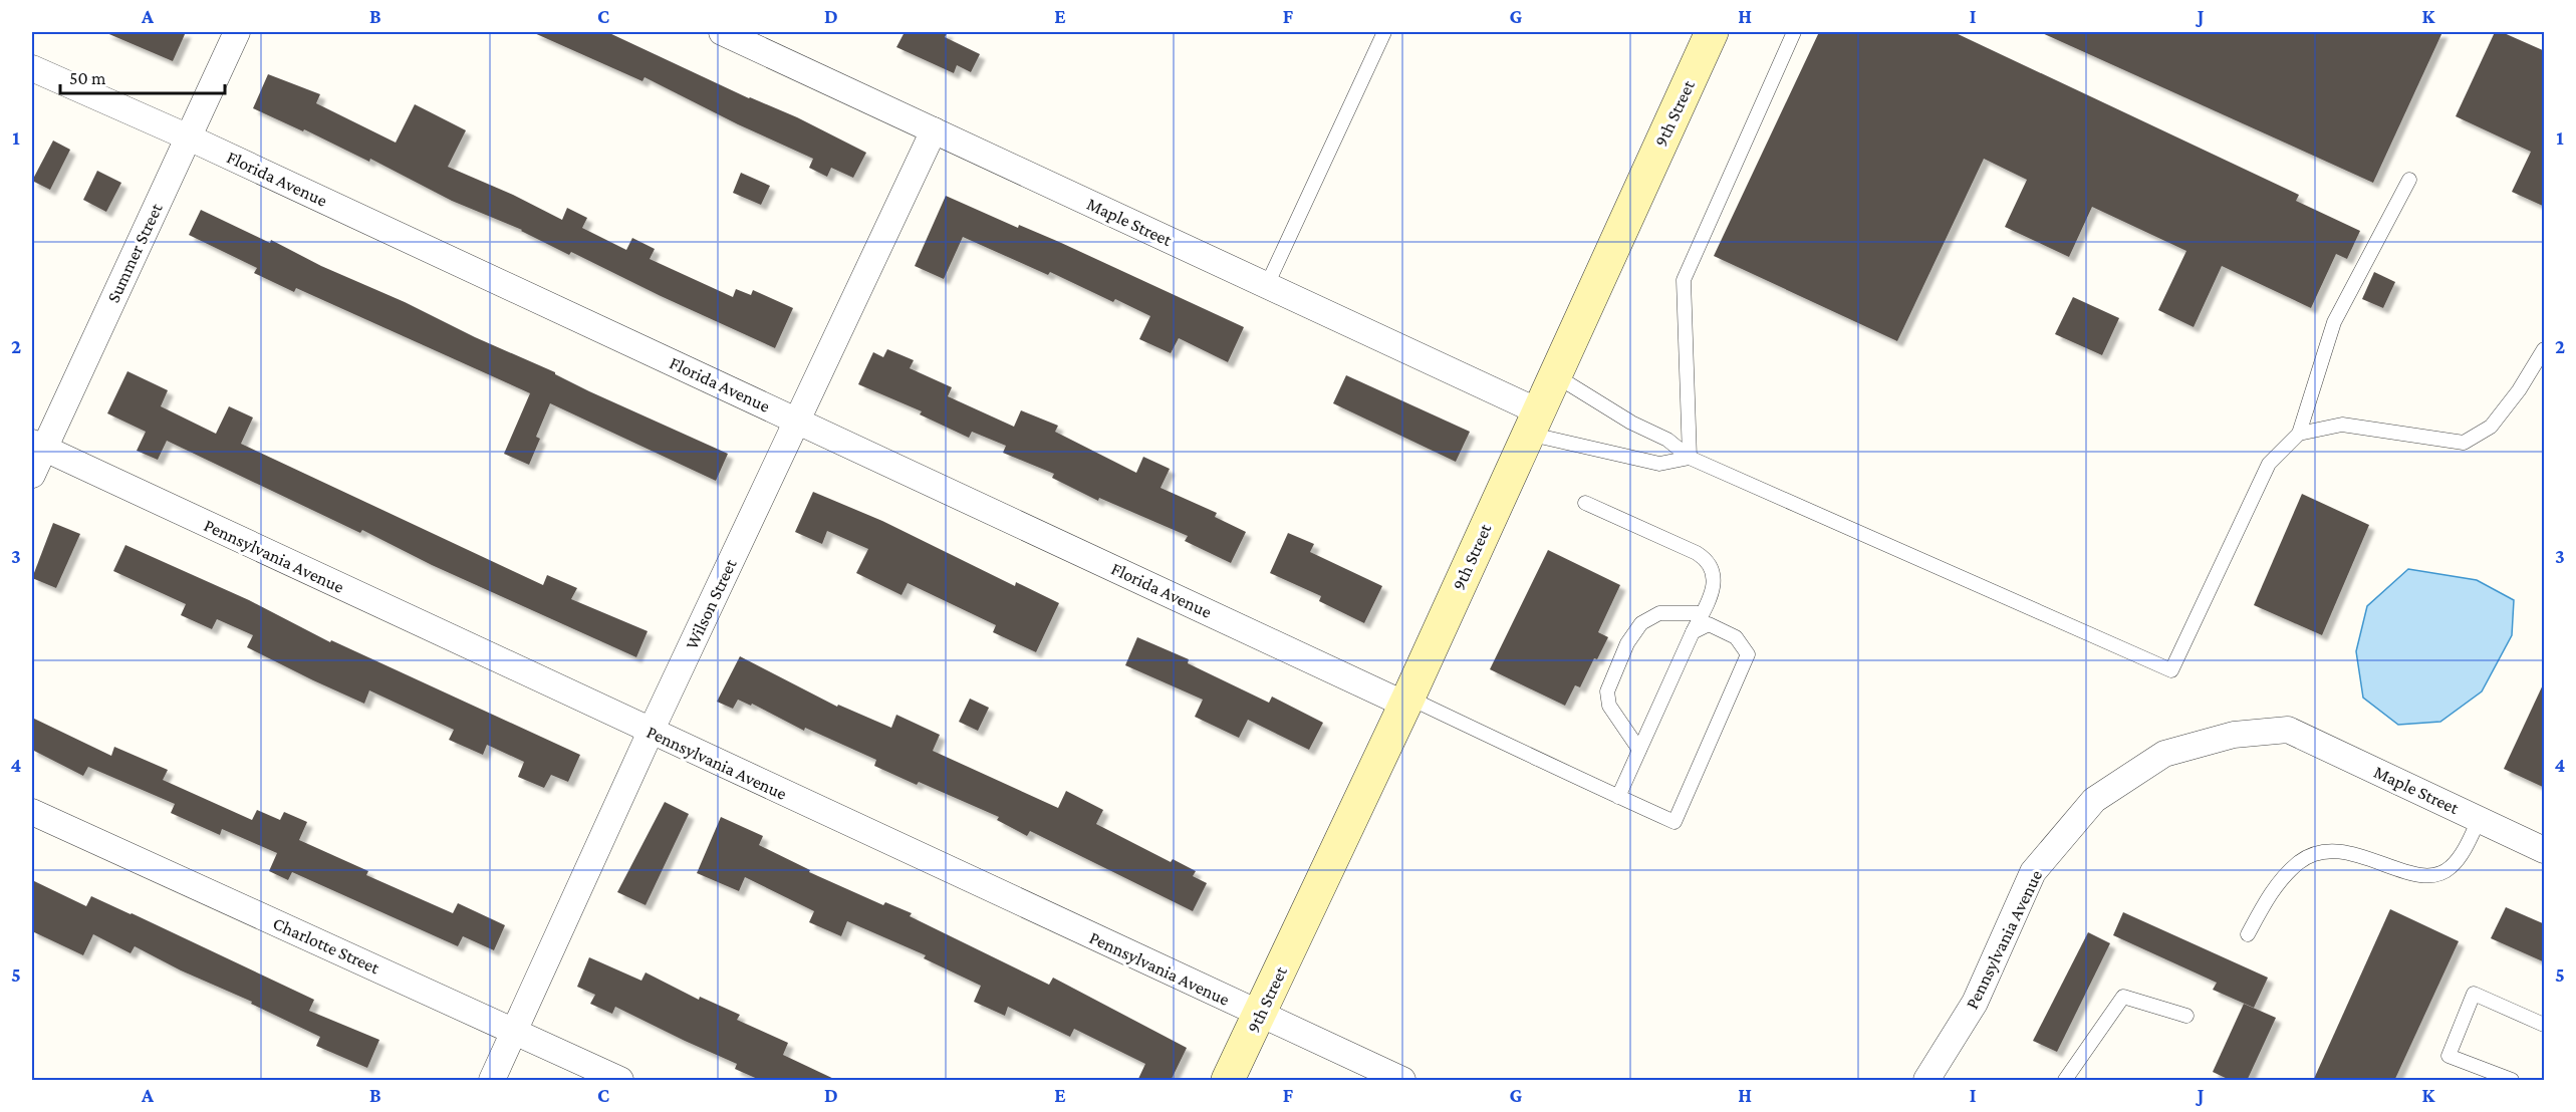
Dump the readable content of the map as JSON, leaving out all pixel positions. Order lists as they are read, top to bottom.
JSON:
{
  "streets": {
    "street": [
      "9th Street",
      "Florida Avenue",
      "Maple Street",
      "Summer Street",
      "Pennsylvania Avenue",
      "Wilson Street",
      "Charlotte Street"
    ]
  },
  "crossings": [
    ["9th Street", "Florida Avenue"],
    ["9th Street", "Maple Street"],
    ["9th Street", "Pennsylvania Avenue"],
    ["Florida Avenue", "Summer Street"],
    ["Florida Avenue", "Wilson Street"],
    ["Maple Street", "Pennsylvania Avenue"],
    ["Maple Street", "Wilson Street"],
    ["Summer Street", "Pennsylvania Avenue"],
    ["Pennsylvania Avenue", "Wilson Street"],
    ["Wilson Street", "Charlotte Street"]
  ],
  "scale_bar": "50 m",
  "grid": {
    "columns": [
      "A",
      "B",
      "C",
      "D",
      "E",
      "F",
      "G",
      "H",
      "I",
      "J",
      "K"
    ],
    "rows": [
      "1",
      "2",
      "3",
      "4",
      "5"
    ]
  }
}
